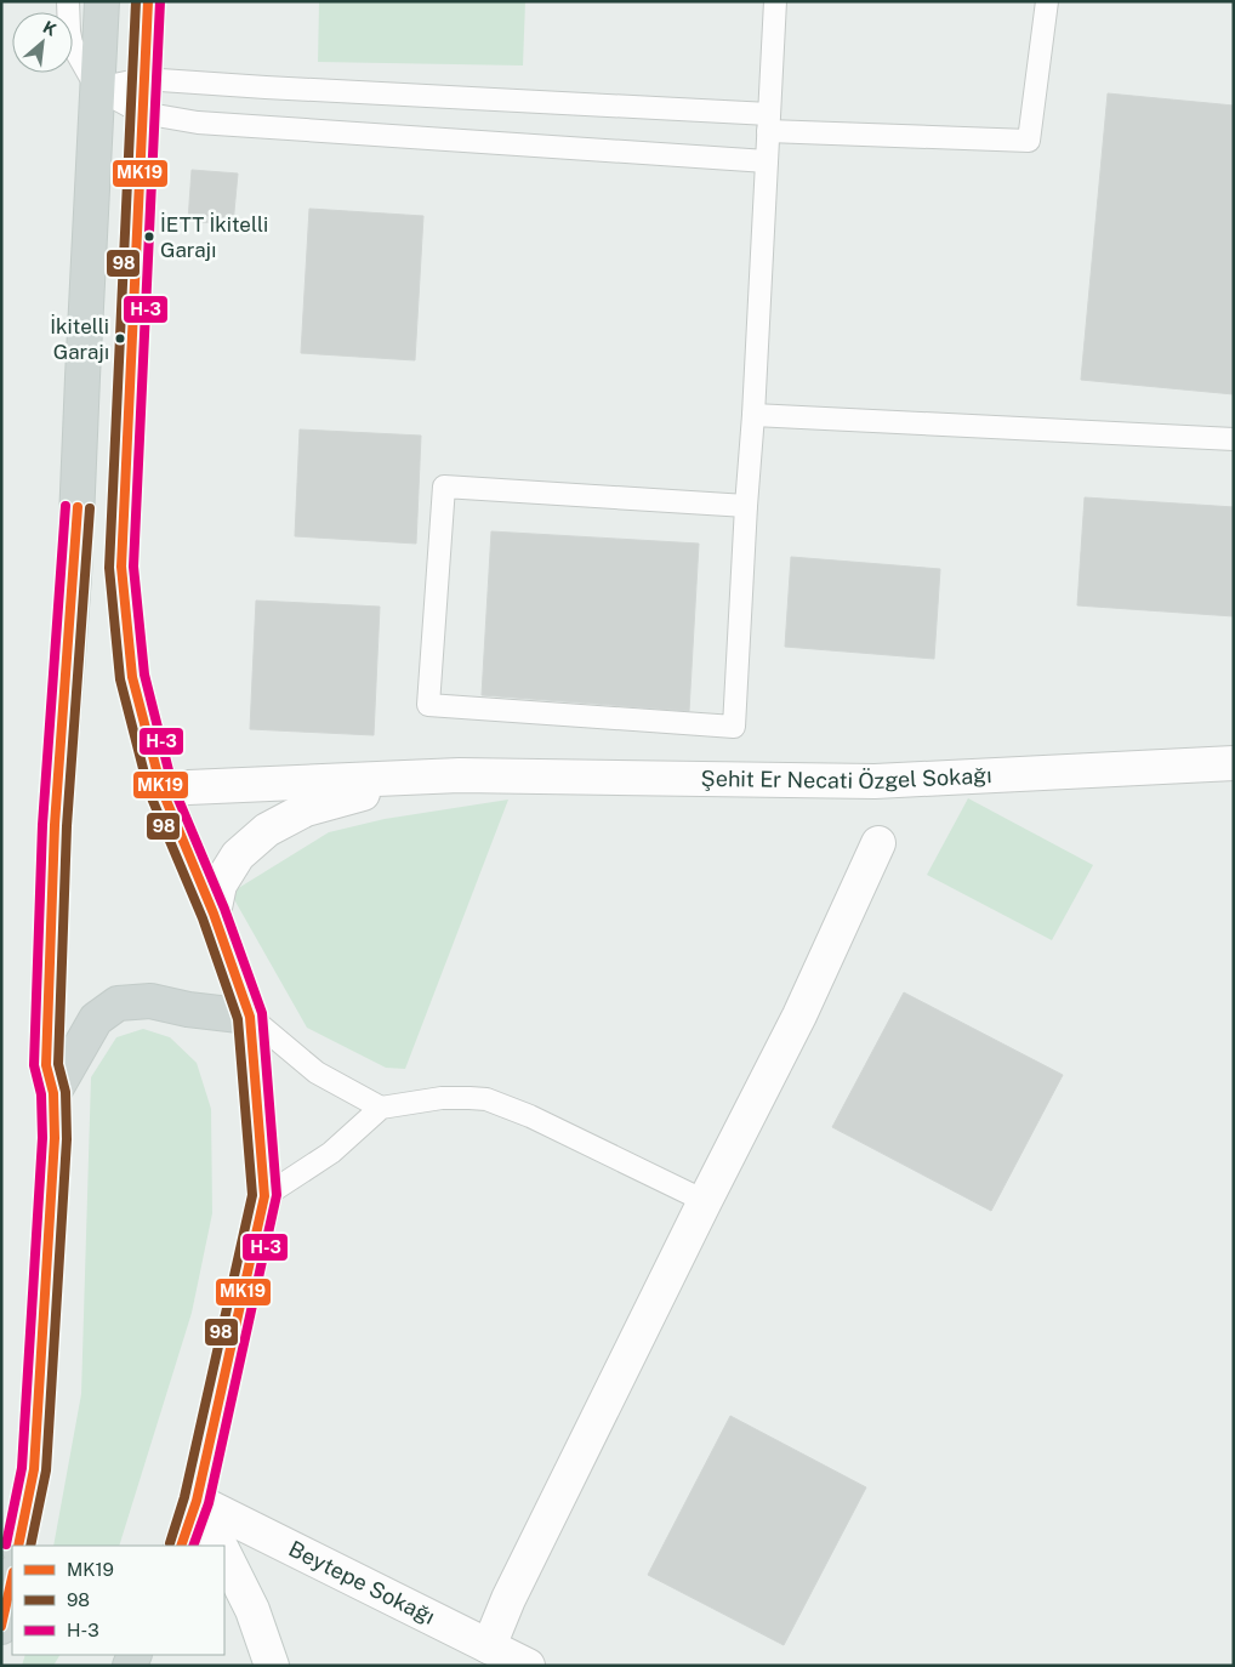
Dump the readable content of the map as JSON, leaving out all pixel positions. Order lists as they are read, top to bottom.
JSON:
{
  "streets": {
    "street": ["Şehit Er Necati Özgel Sokağı", "Beytepe Sokağı"]
  },
  "places": ["İETT İkitelli Garajı", "İkitelli Garajı"],
  "lines": ["transit line MK19", "transit line 98", "transit line H-3"],
  "legend": ["MK19", "98", "H-3"],
  "north": "top right"
}
